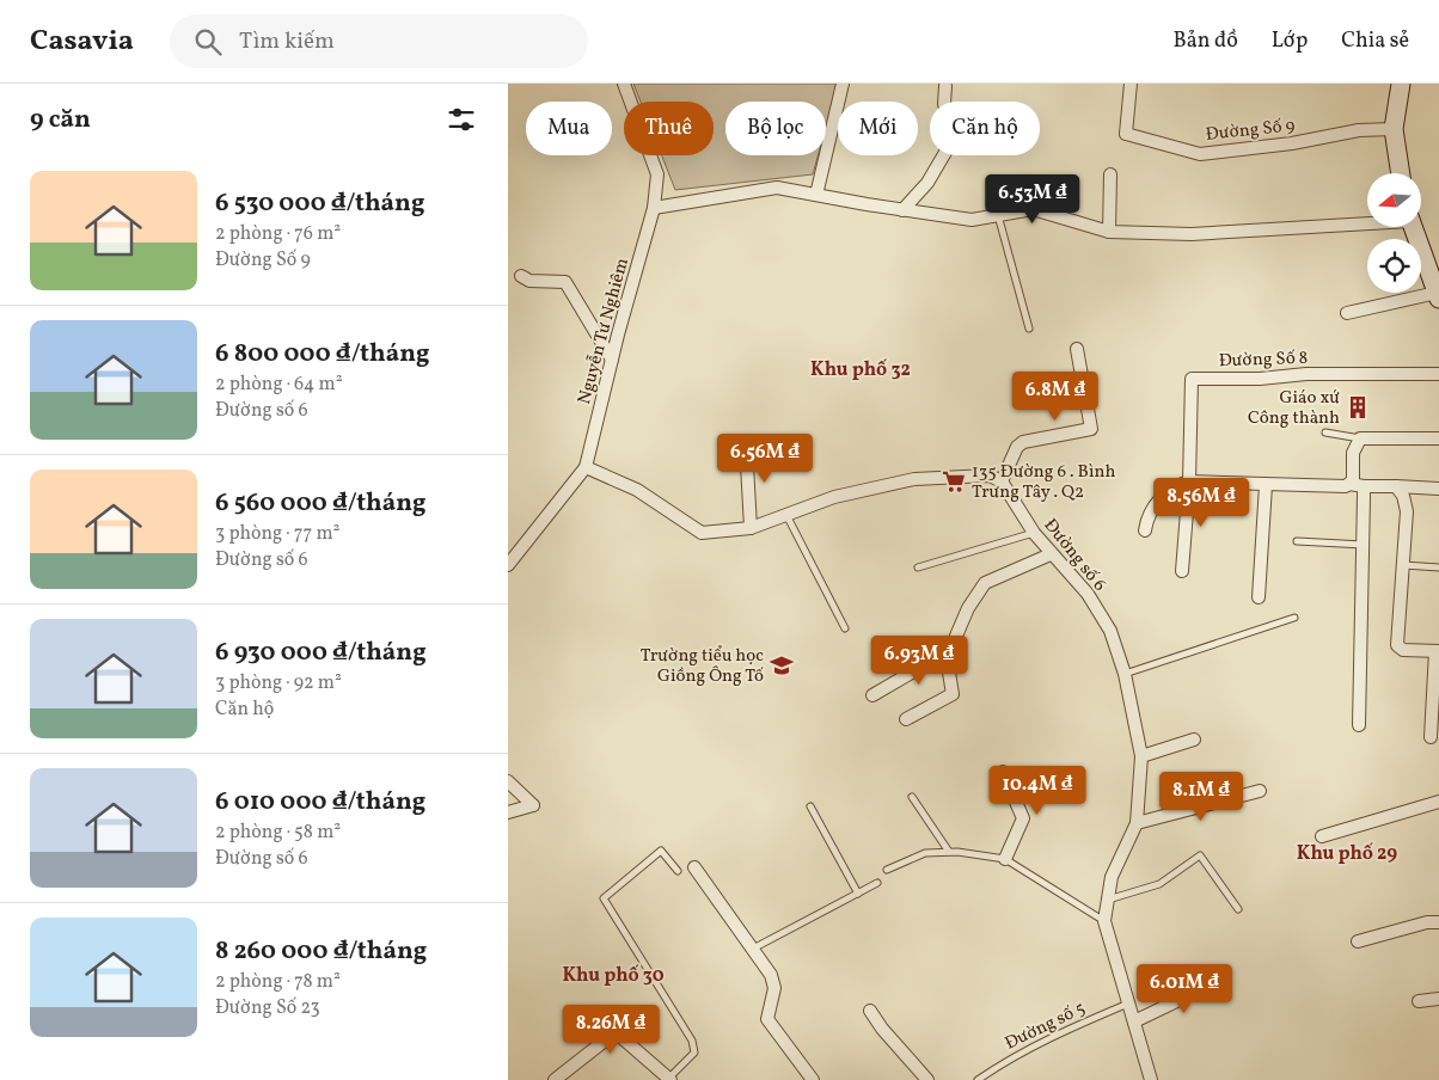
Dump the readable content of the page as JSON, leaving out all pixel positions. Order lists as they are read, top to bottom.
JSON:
{
  "streets": {
    "street": [
      "Đường Số 9",
      "Nguyễn Tư Nghiêm",
      "Đường Số 8",
      "Đường số 6"
    ],
    "lane": ["Đường số 5"]
  },
  "crossings": [
    ["Đường số 6", "Đường số 5"]
  ],
  "districts": ["Khu phố 32", "Khu phố 29", "Khu phố 30"],
  "places": {
    "building": ["Giáo xứ Công thành"],
    "supermarket": ["135 Đường 6 . Bình Trưng Tây . Q2"],
    "school or university": ["Trường tiểu học Giồng Ông Tố"]
  },
  "north": "left",
  "page": {
    "header": "Casavia",
    "search": "Tìm kiếm",
    "nav": ["Bản đồ", "Lớp", "Chia sẻ"],
    "heading": "9 căn",
    "chip": [
      "Mua",
      "Thuê",
      "Bộ lọc",
      "Mới",
      "Căn hộ"
    ],
    "list": [
      {
        "name": "6 530 000 ₫/tháng",
        "note": "2 phòng · 76 m² · Đường Số 9"
      },
      {
        "name": "6 800 000 ₫/tháng",
        "note": "2 phòng · 64 m² · Đường số 6"
      },
      {
        "name": "6 560 000 ₫/tháng",
        "note": "3 phòng · 77 m² · Đường số 6"
      },
      {
        "name": "6 930 000 ₫/tháng",
        "note": "3 phòng · 92 m² · Căn hộ"
      },
      {
        "name": "6 010 000 ₫/tháng",
        "note": "2 phòng · 58 m² · Đường số 6"
      },
      {
        "name": "8 260 000 ₫/tháng",
        "note": "2 phòng · 78 m² · Đường Số 23"
      }
    ],
    "price": [
      "6.53M ₫",
      "6.8M ₫",
      "6.56M ₫",
      "8.56M ₫",
      "6.93M ₫",
      "10.4M ₫",
      "8.1M ₫",
      "6.01M ₫",
      "8.26M ₫"
    ]
  }
}
